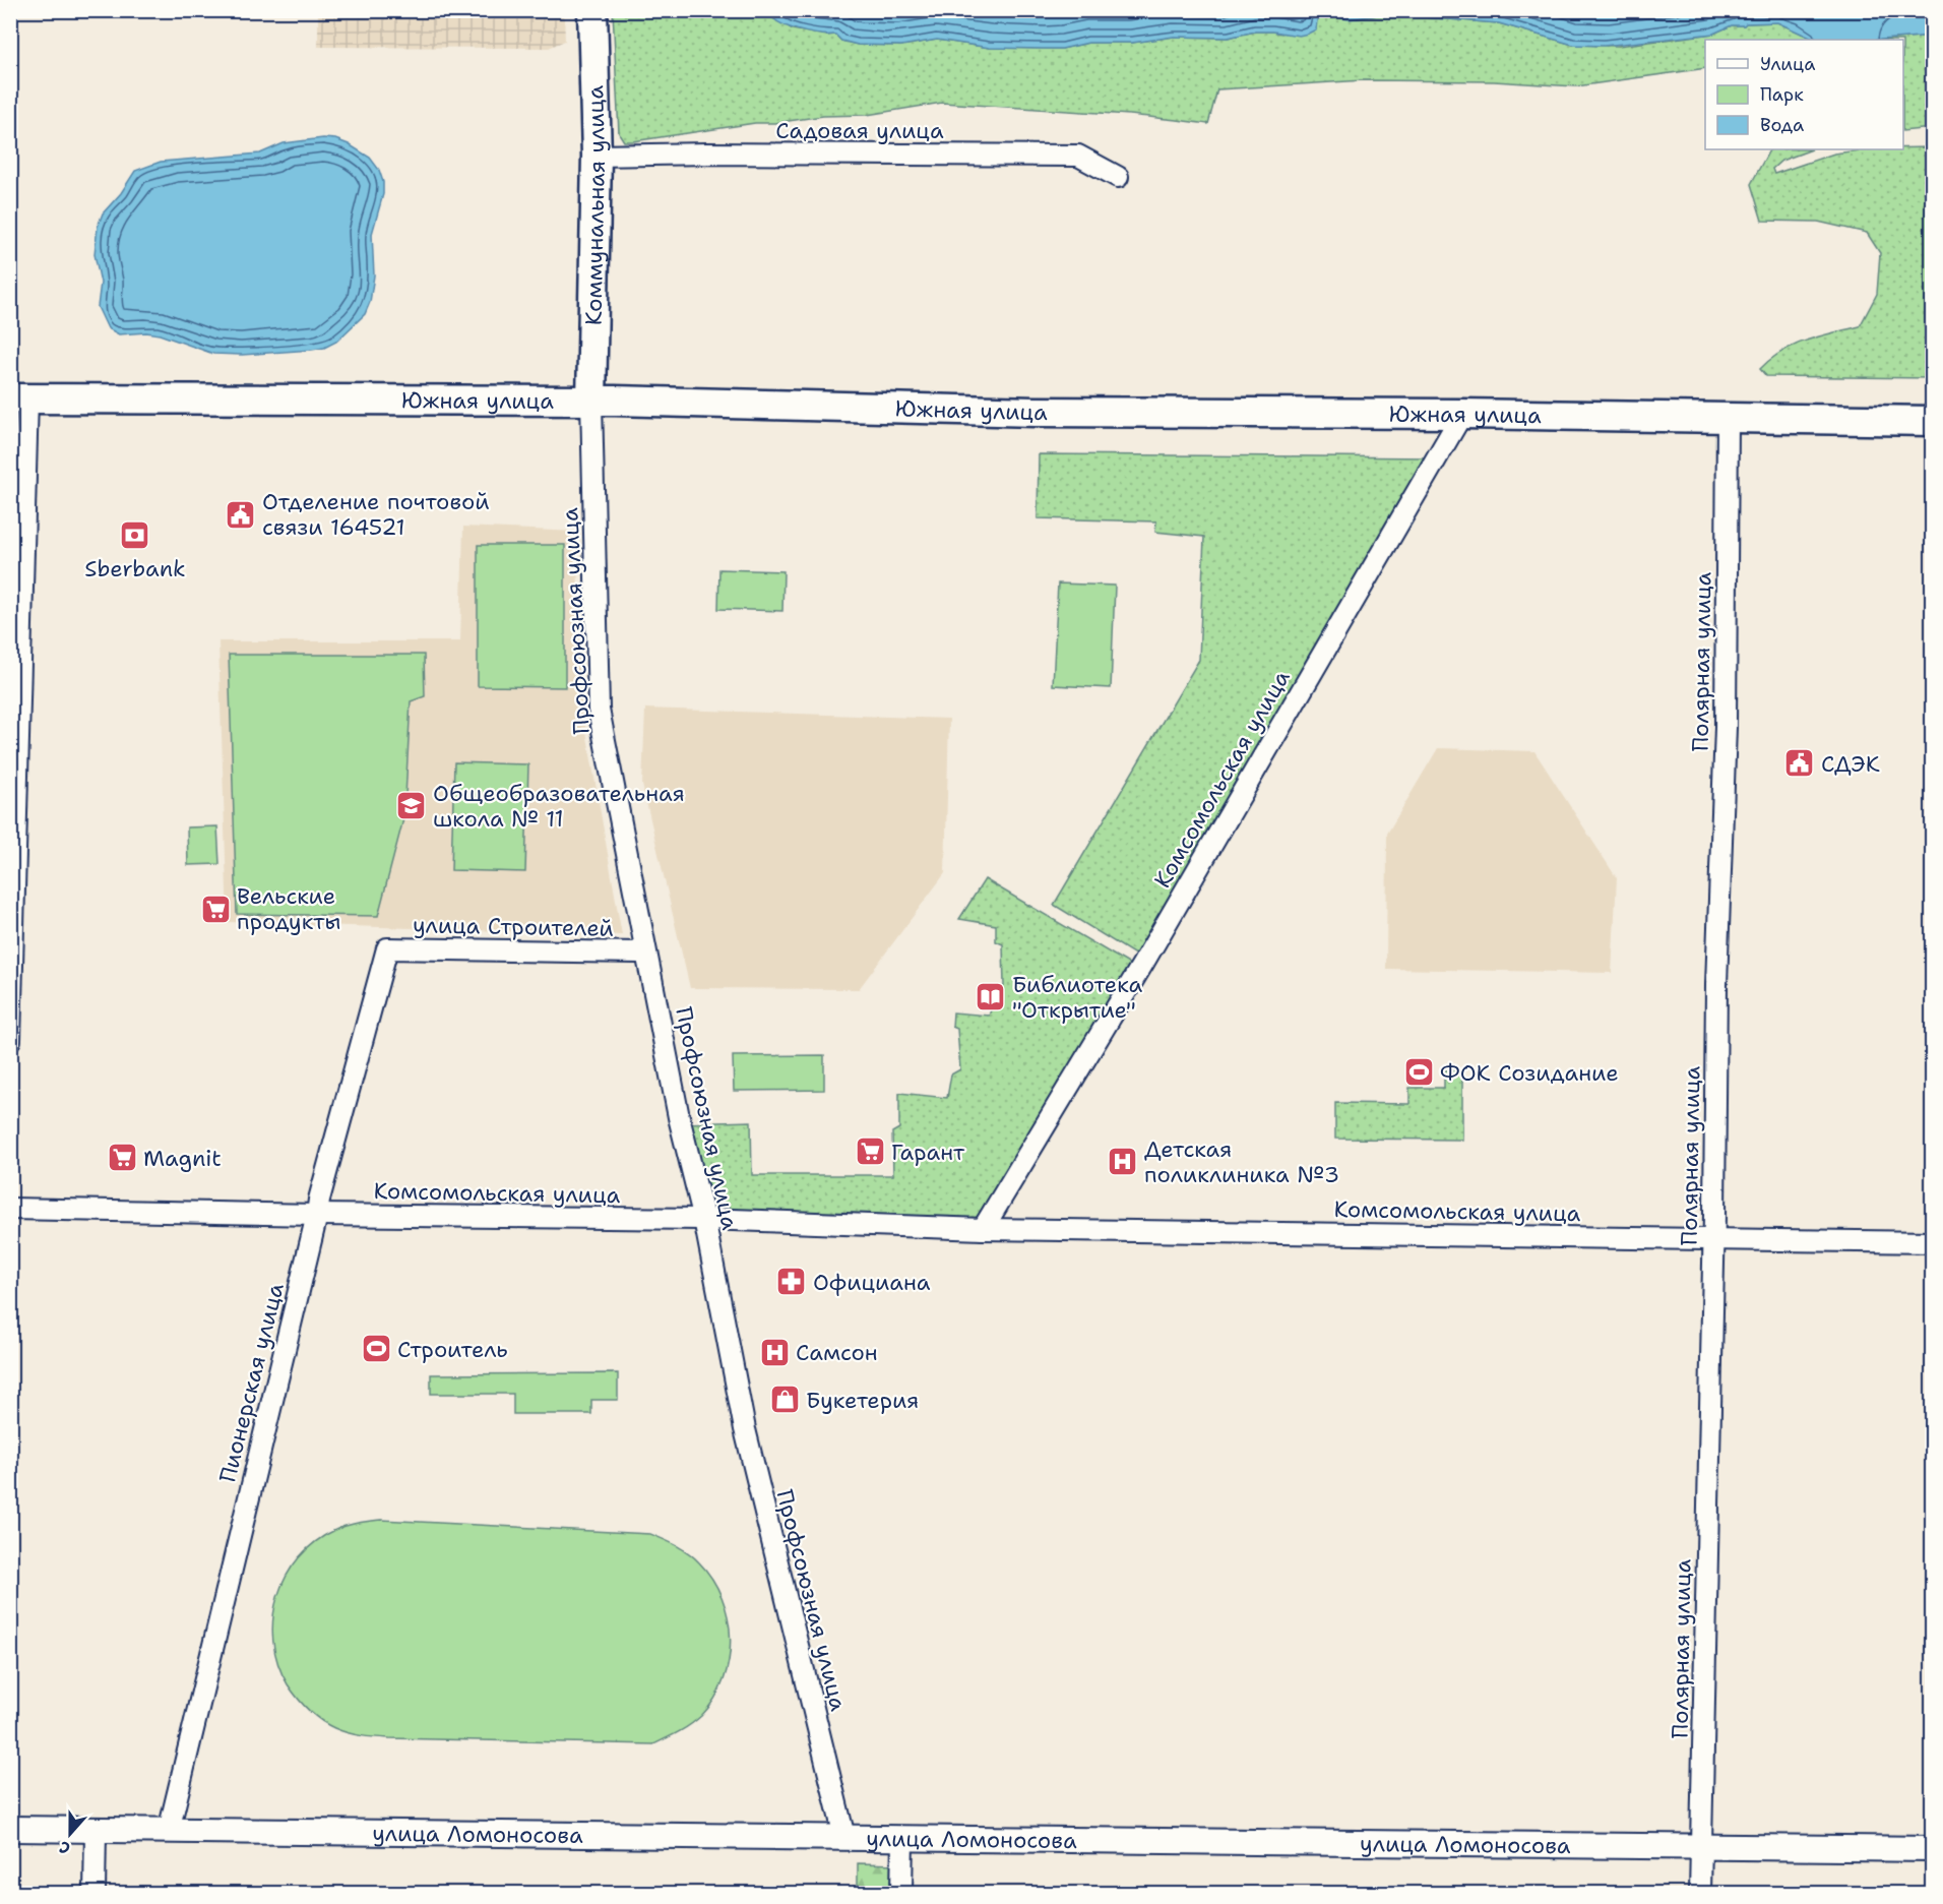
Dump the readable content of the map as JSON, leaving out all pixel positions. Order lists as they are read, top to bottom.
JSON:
{
  "streets": {
    "main road": ["Коммунальная улица", "Южная улица"],
    "street": [
      "Садовая улица",
      "Профсоюзная улица",
      "Полярная улица",
      "Комсомольская улица",
      "улица Строителей",
      "Пионерская улица",
      "улица Ломоносова"
    ]
  },
  "crossings": [
    ["Садовая улица", "Коммунальная улица"],
    ["Коммунальная улица", "Южная улица"],
    ["Коммунальная улица", "Профсоюзная улица"],
    ["Южная улица", "Профсоюзная улица"],
    ["Южная улица", "Полярная улица"],
    ["Южная улица", "Комсомольская улица"],
    ["Профсоюзная улица", "Комсомольская улица"],
    ["Профсоюзная улица", "улица Ломоносова"],
    ["Полярная улица", "Комсомольская улица"],
    ["Полярная улица", "улица Ломоносова"],
    ["Комсомольская улица", "Пионерская улица"],
    ["улица Строителей", "Пионерская улица"],
    ["Пионерская улица", "улица Ломоносова"]
  ],
  "places": {
    "public building": ["Отделение почтовой связи 164521", "СДЭК"],
    "bank": ["Sberbank"],
    "school or university": ["Общеобразовательная школа № 11"],
    "supermarket": ["Вельские продукты", "Гарант", "Magnit"],
    "library": ["Библиотека \"Открытие\""],
    "sports": ["ФОК Созидание", "Строитель"],
    "hospital": ["Детская поликлиника №3", "Самсон"],
    "pharmacy": ["Официана"],
    "shop": ["Букетерия"]
  },
  "legend": ["Улица", "Парк", "Вода"],
  "north": "bottom"
}
